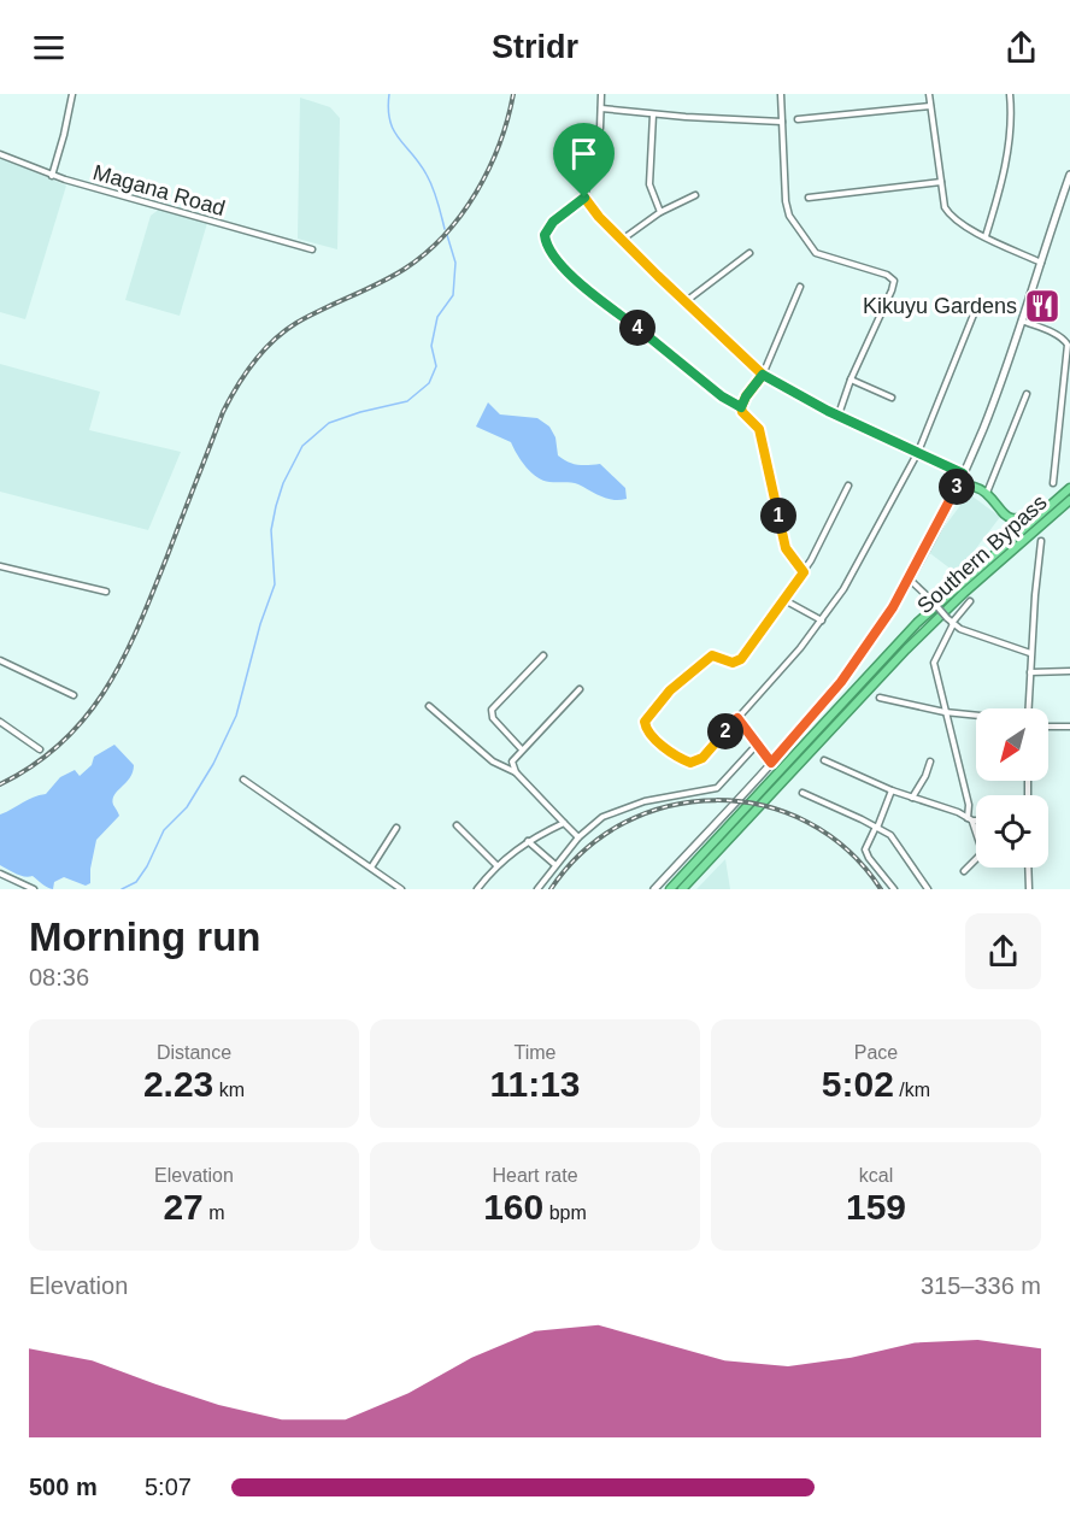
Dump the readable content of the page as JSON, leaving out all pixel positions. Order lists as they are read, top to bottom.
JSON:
{
  "streets": {
    "highway": ["Southern Bypass"],
    "street": ["Magana Road"]
  },
  "places": {
    "restaurant": ["Kikuyu Gardens"]
  },
  "north": "bottom left",
  "page": {
    "header": "Stridr",
    "pins": [
      "4",
      "3",
      "1",
      "2"
    ],
    "heading": ["Morning run", "08:36"],
    "stats": [
      ["Distance", "2.23 km"],
      ["Time", "11:13"],
      ["Pace", "5:02 /km"],
      ["Elevation", "27 m"],
      ["Heart rate", "160 bpm"],
      ["kcal", "159"]
    ],
    "chart": ["Elevation", "315–336 m"],
    "list": [
      {
        "name": "500 m",
        "note": "5:07"
      }
    ]
  }
}
